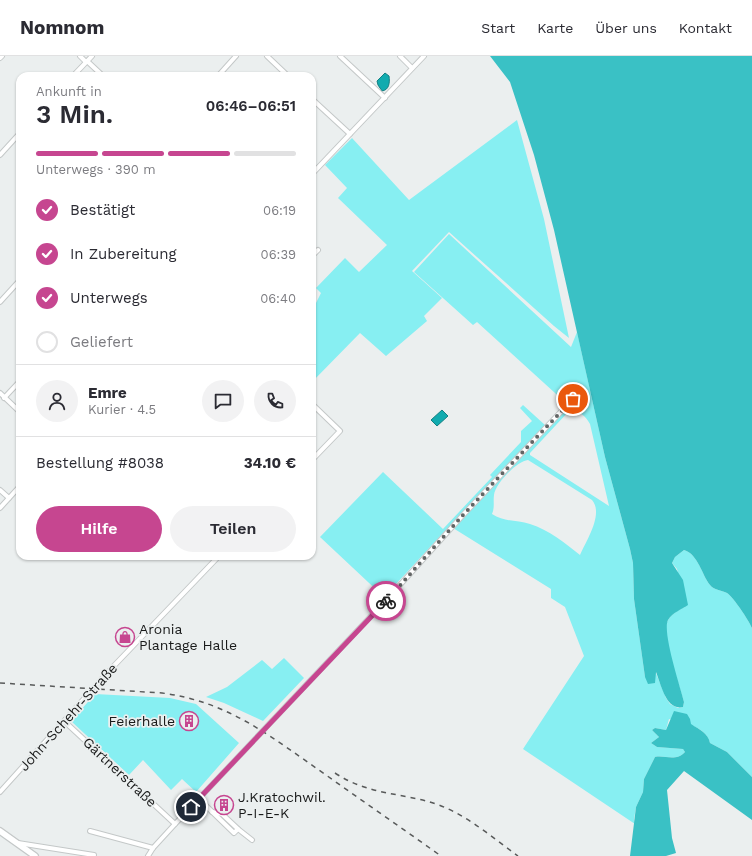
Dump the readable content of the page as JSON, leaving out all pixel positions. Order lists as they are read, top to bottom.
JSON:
{
  "streets": {
    "street": ["John-Schehr-Straße", "Gärtnerstraße"]
  },
  "crossings": [
    ["John-Schehr-Straße", "Gärtnerstraße"]
  ],
  "places": {
    "shop": ["Aronia Plantage Halle"],
    "building": ["Feierhalle", "J.Kratochwil. P-I-E-K"]
  },
  "page": {
    "header": "Nomnom",
    "nav": [
      "Start",
      "Karte",
      "Über uns",
      "Kontakt"
    ],
    "heading": ["3 Min.", "Ankunft in", "06:46–06:51"],
    "panel": [
      "Emre",
      "Kurier · 4.5",
      "Bestellung #8038",
      "34.10 €"
    ],
    "bar": "Unterwegs · 390 m",
    "list": [
      ["Bestätigt", "06:19"],
      ["In Zubereitung", "06:39"],
      ["Unterwegs", "06:40"],
      "Geliefert"
    ],
    "buttons": ["Hilfe", "Teilen"]
  }
}
